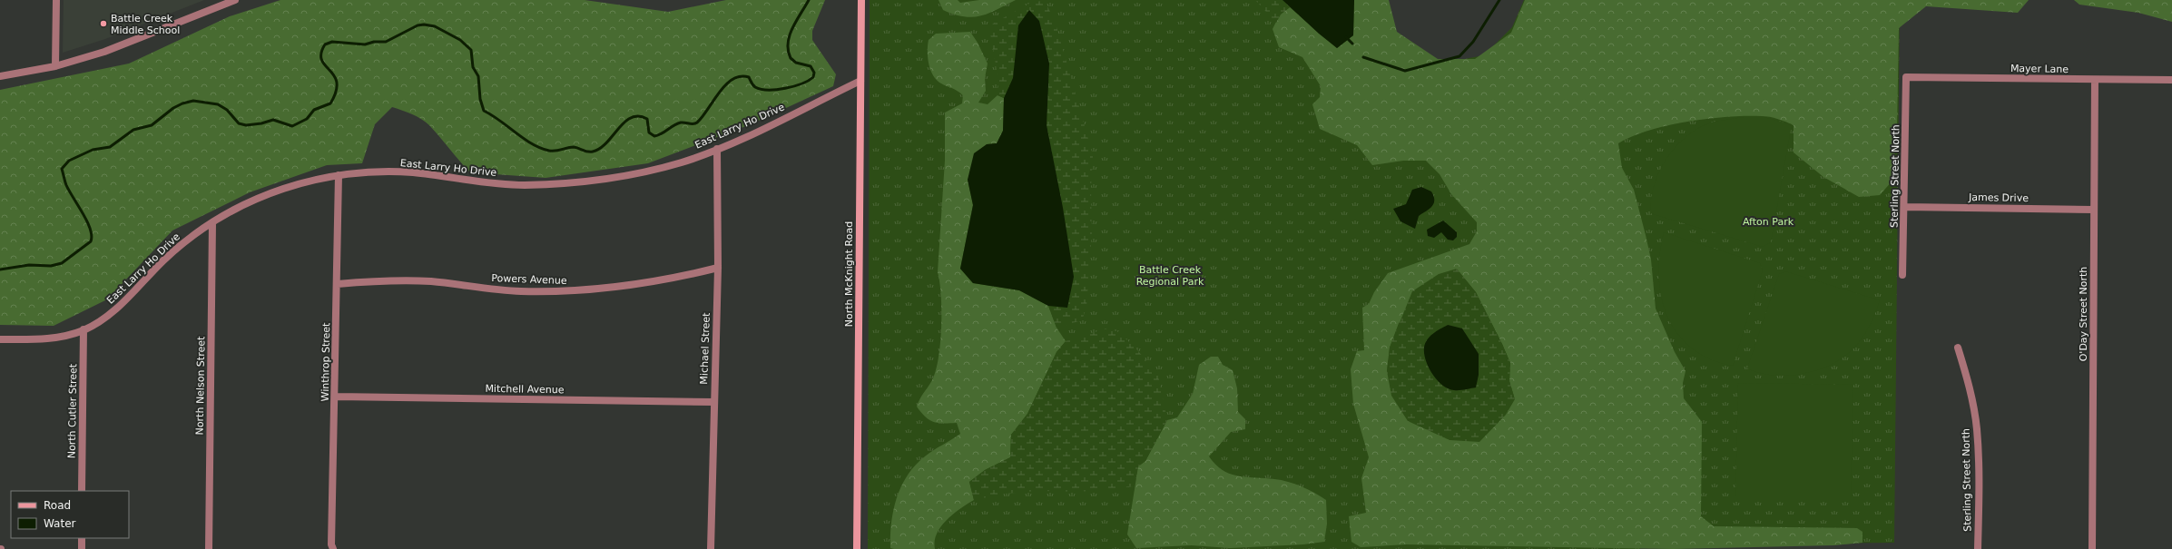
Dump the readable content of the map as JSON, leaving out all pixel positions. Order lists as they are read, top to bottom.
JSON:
{
  "streets": {
    "main road": ["North McKnight Road"],
    "street": [
      "Mayer Lane",
      "East Larry Ho Drive",
      "Sterling Street North",
      "James Drive",
      "Powers Avenue",
      "O'Day Street North",
      "Michael Street",
      "Winthrop Street",
      "North Nelson Street",
      "Mitchell Avenue",
      "North Cutler Street"
    ]
  },
  "crossings": [
    ["Mayer Lane", "Sterling Street North"],
    ["Mayer Lane", "O'Day Street North"],
    ["East Larry Ho Drive", "North McKnight Road"],
    ["East Larry Ho Drive", "Michael Street"],
    ["East Larry Ho Drive", "Winthrop Street"],
    ["East Larry Ho Drive", "North Nelson Street"],
    ["East Larry Ho Drive", "North Cutler Street"],
    ["Sterling Street North", "James Drive"],
    ["James Drive", "O'Day Street North"],
    ["Powers Avenue", "Michael Street"],
    ["Powers Avenue", "Winthrop Street"],
    ["Michael Street", "Mitchell Avenue"],
    ["Winthrop Street", "Mitchell Avenue"]
  ],
  "parks": ["Afton Park", "Battle Creek Regional Park"],
  "places": ["Battle Creek Middle School"],
  "legend": ["Road", "Water"]
}
